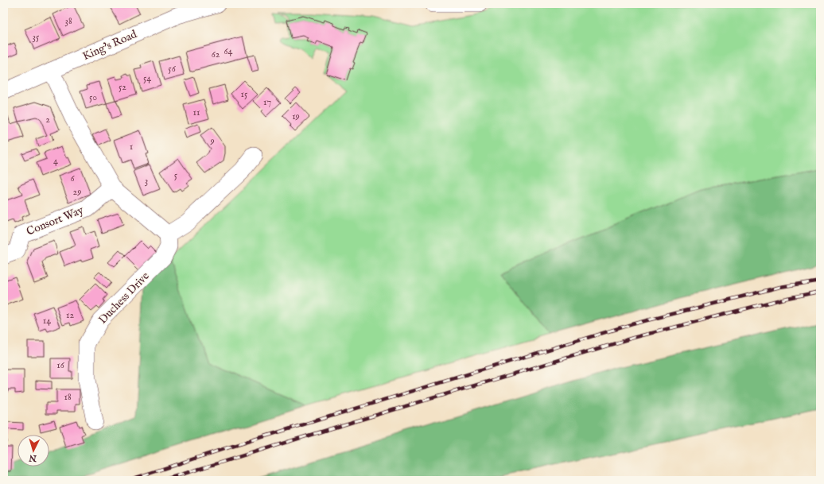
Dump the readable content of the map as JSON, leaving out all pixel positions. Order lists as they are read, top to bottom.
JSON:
{
  "streets": {
    "street": ["King's Road", "Consort Way", "Duchess Drive"]
  },
  "house_numbers": [
    "38",
    "35",
    "64",
    "62",
    "56",
    "54",
    "52",
    "15",
    "50",
    "17",
    "11",
    "19",
    "2",
    "9",
    "1",
    "4",
    "5",
    "6",
    "3",
    "29",
    "12",
    "14",
    "16",
    "18"
  ],
  "north": "bottom"
}
